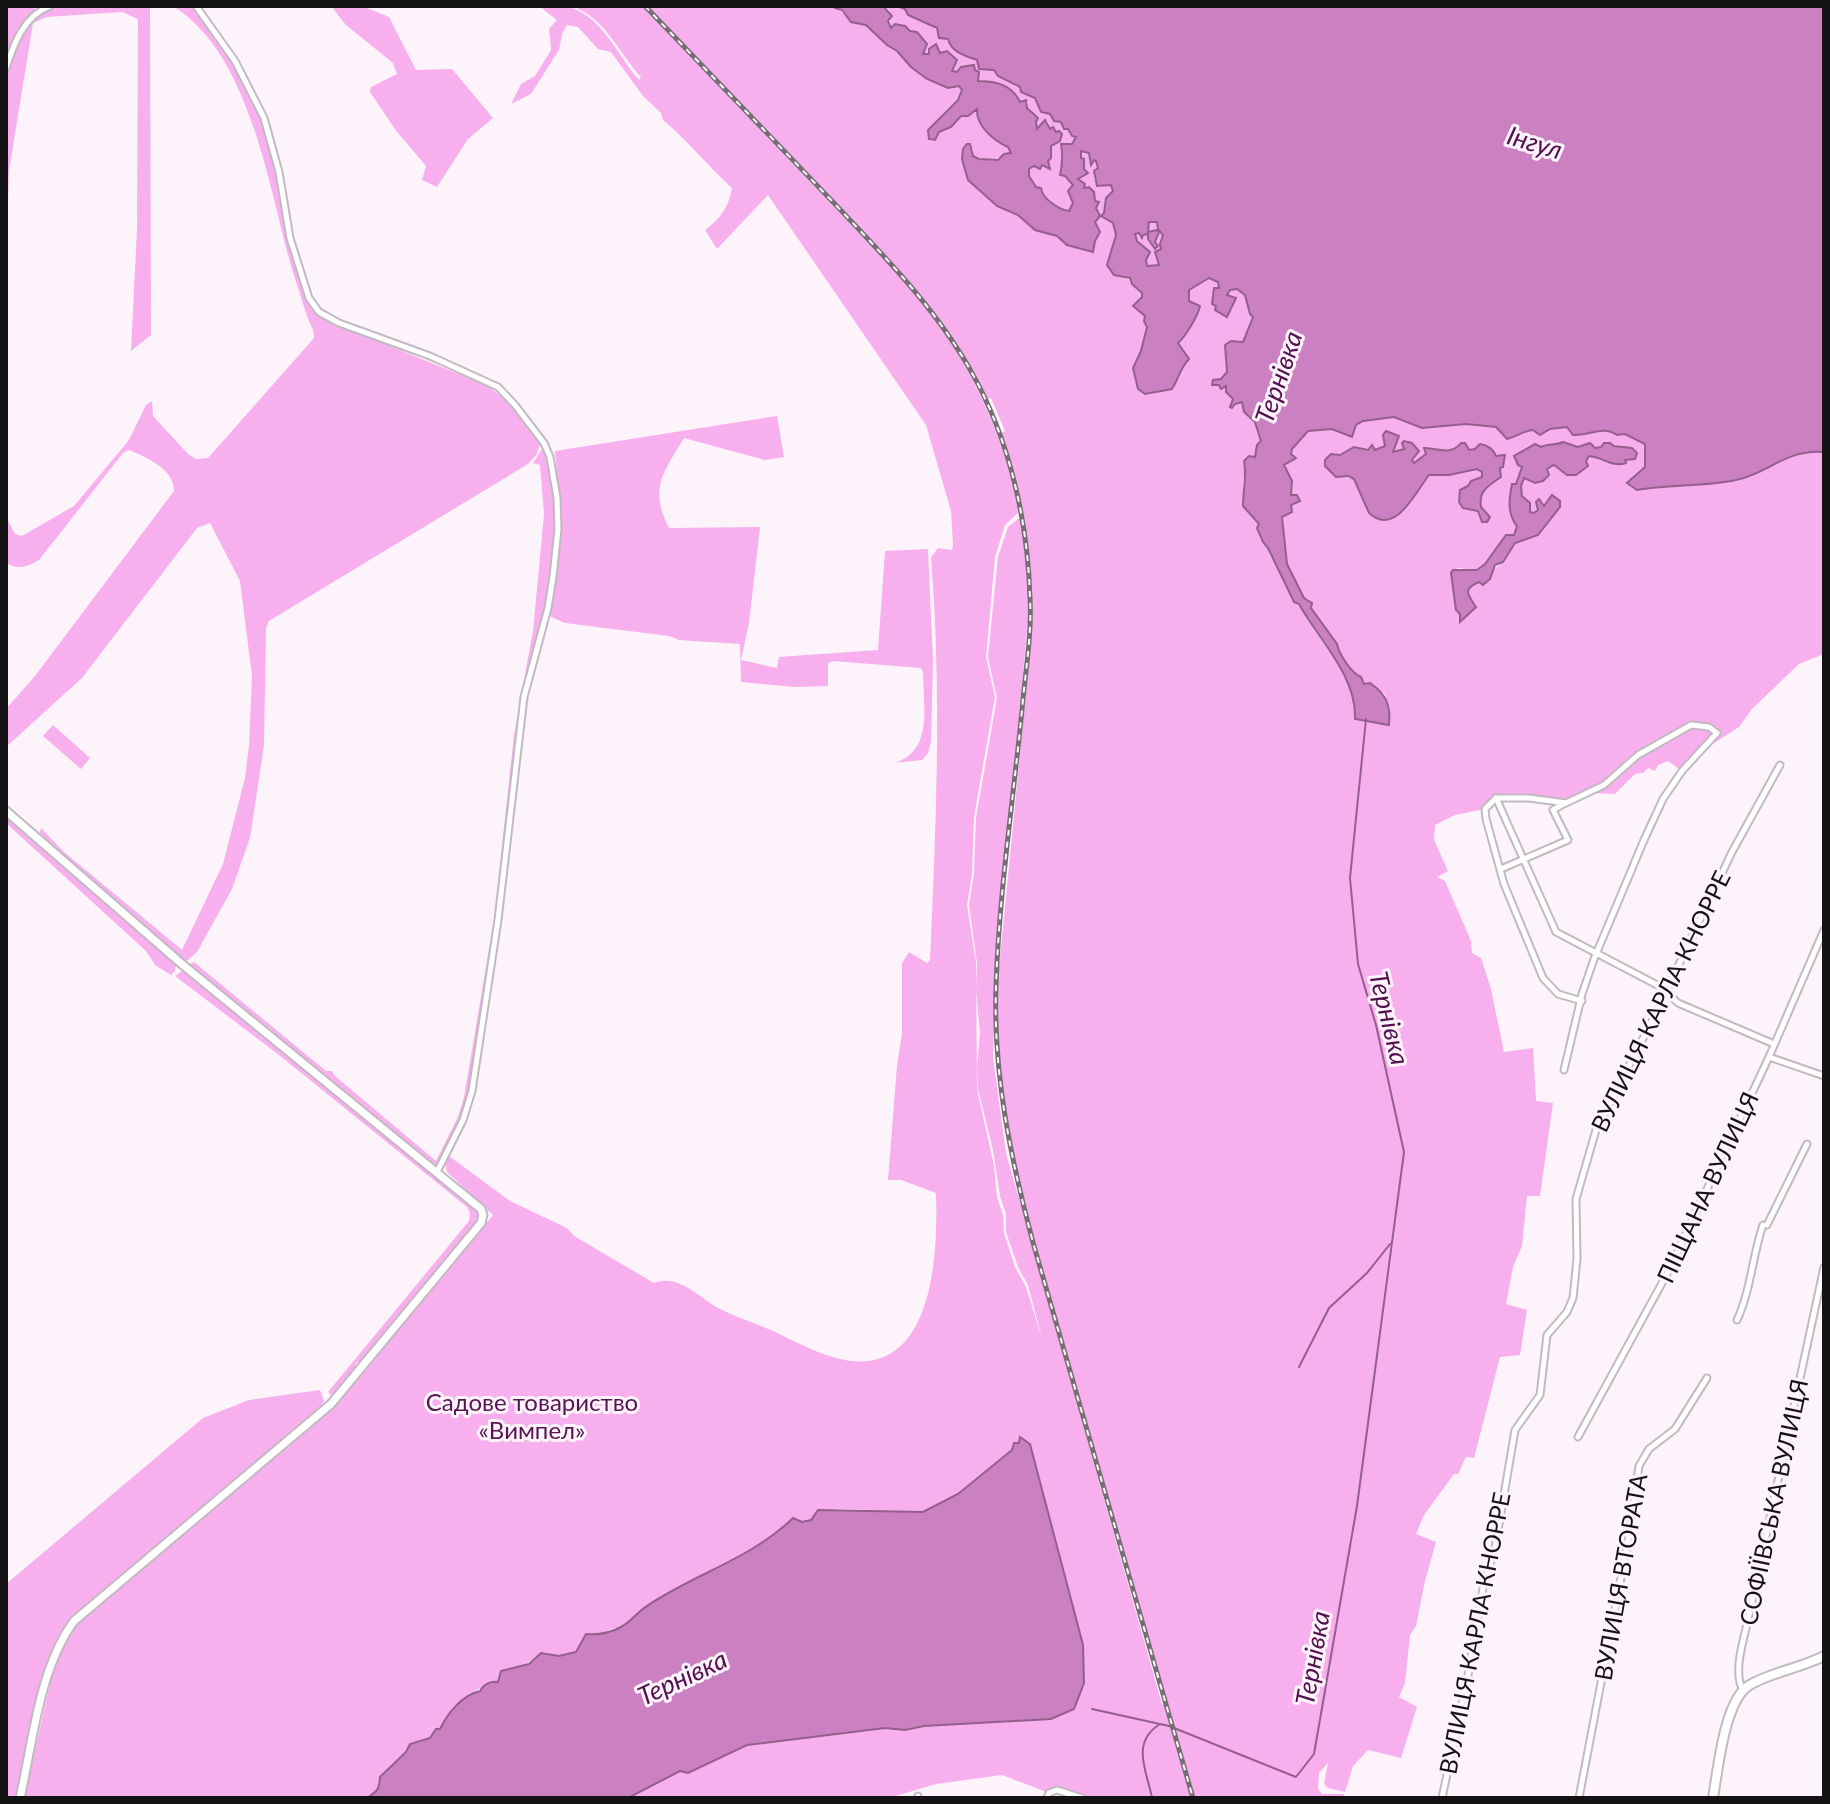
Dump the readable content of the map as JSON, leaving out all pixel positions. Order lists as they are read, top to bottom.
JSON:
{
  "streets": {
    "main road": ["СОФІЇВСЬКА ВУЛИЦЯ"],
    "street": ["ВУЛИЦЯ КАРЛА КНОРРЕ", "ПІЩАНА ВУЛИЦЯ", "ВУЛИЦЯ ВТОРАТА"]
  },
  "water": ["Інгул", "Тернівка"],
  "parks": ["Садове товариство «Вимпел»"]
}
